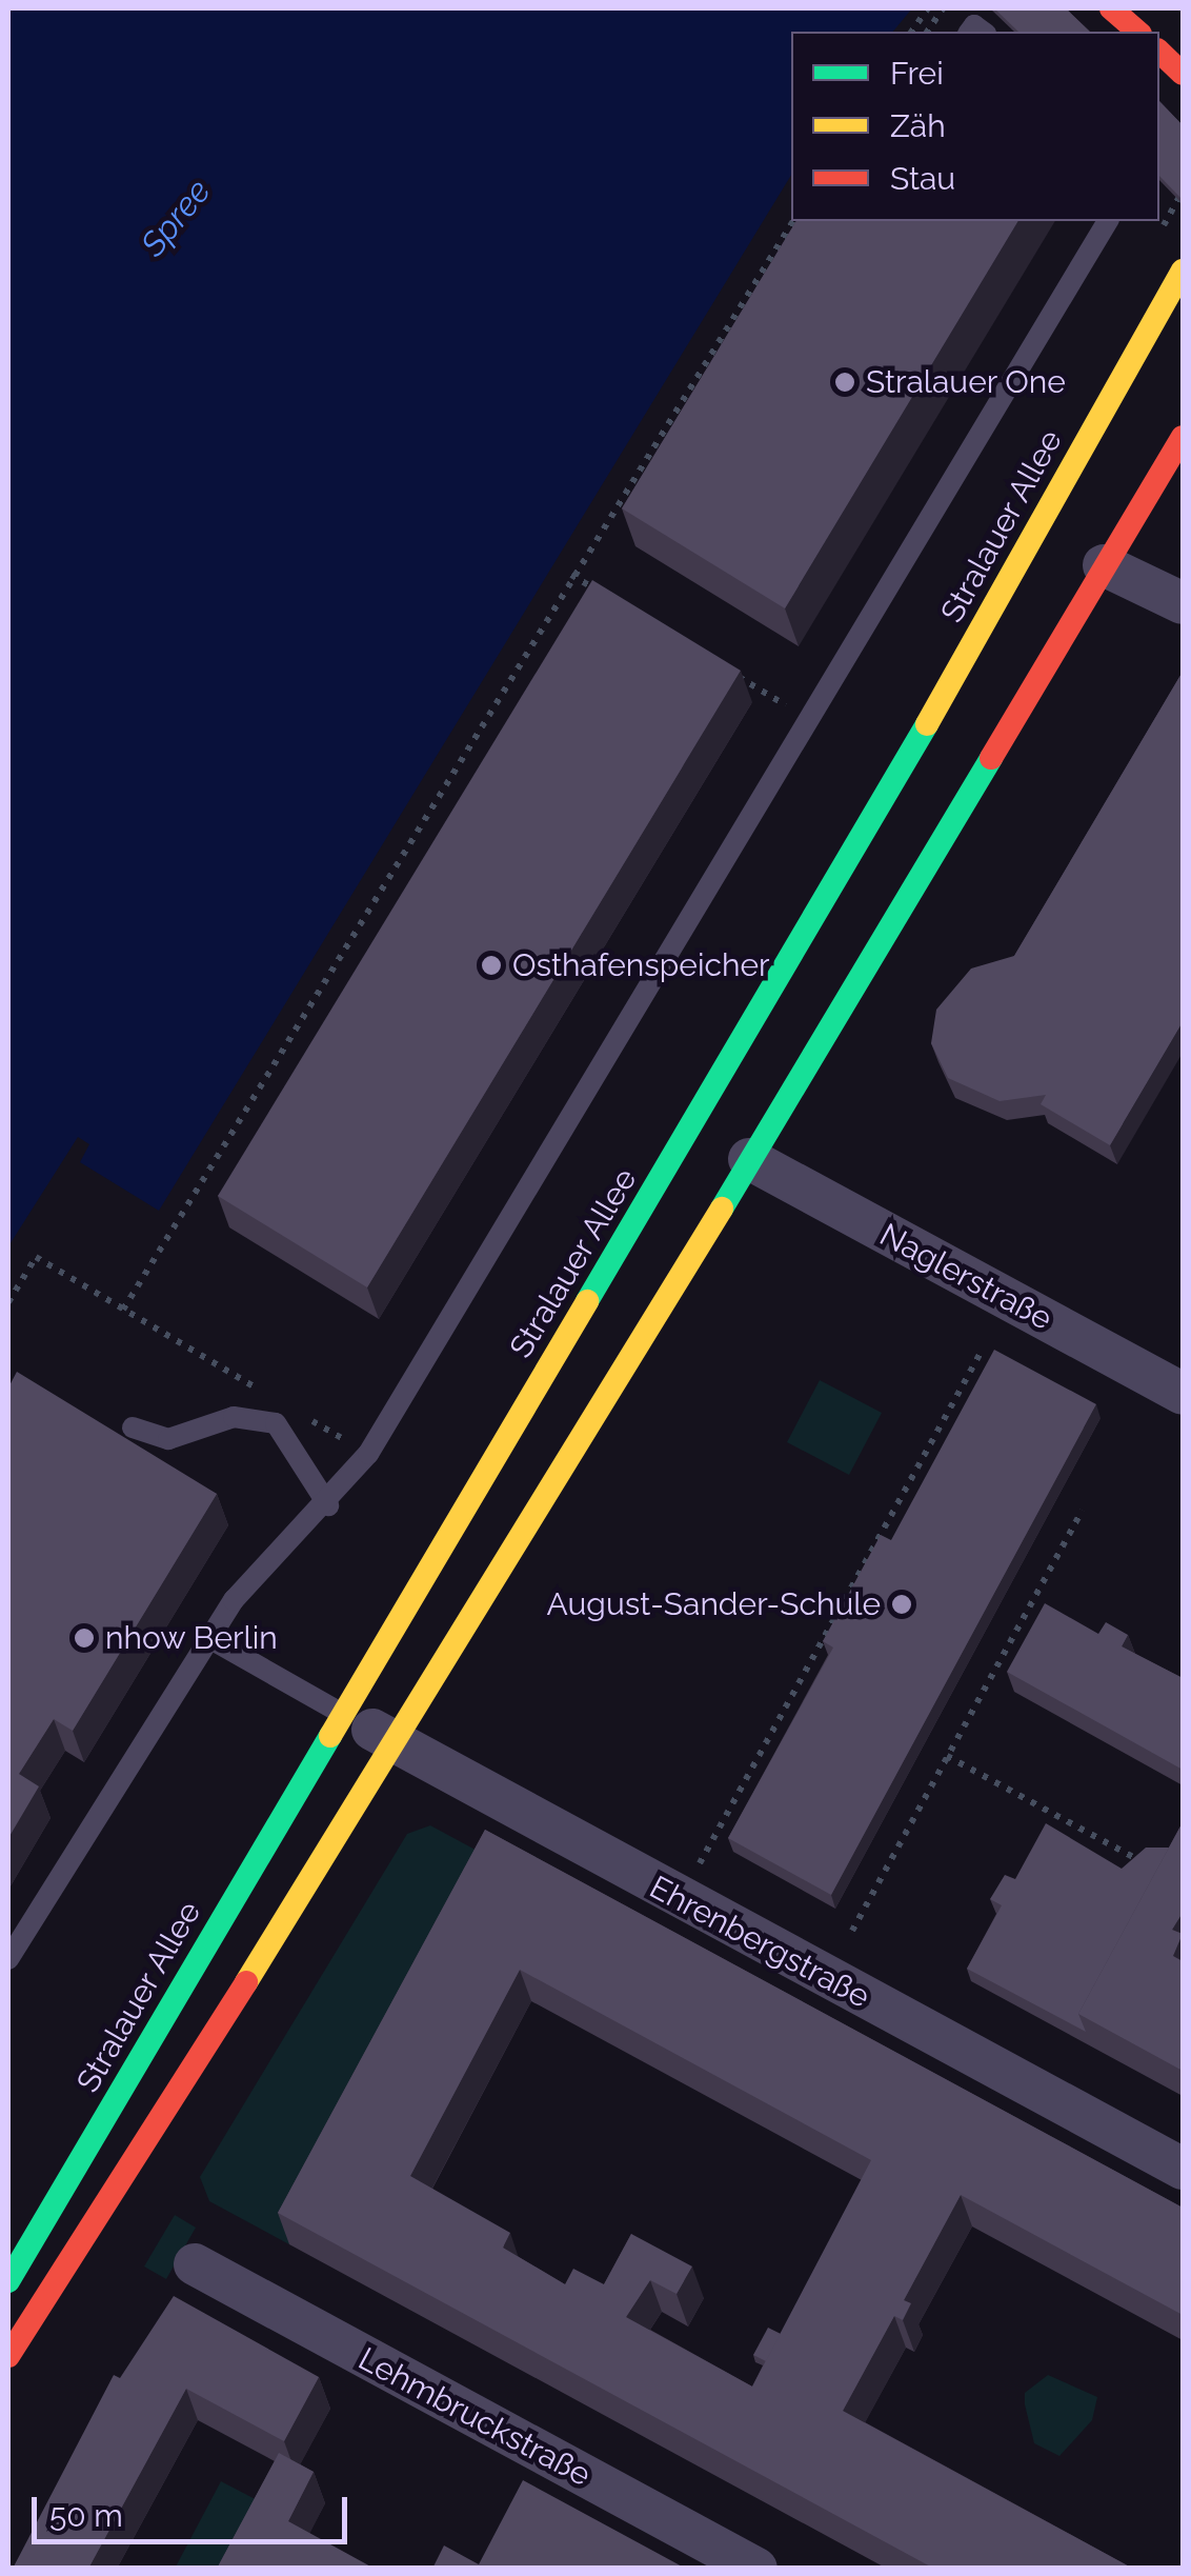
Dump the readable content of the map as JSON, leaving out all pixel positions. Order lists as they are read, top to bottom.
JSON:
{
  "streets": {
    "main road": ["Stralauer Allee"],
    "street": ["Naglerstraße", "Ehrenbergstraße", "Lehmbruckstraße"]
  },
  "crossings": [
    ["Stralauer Allee", "Ehrenbergstraße"]
  ],
  "water": ["Spree"],
  "places": [
    "Stralauer One",
    "Osthafenspeicher",
    "August-Sander-Schule",
    "nhow Berlin"
  ],
  "legend": ["Frei", "Zäh", "Stau"],
  "scale_bar": "50 m"
}
